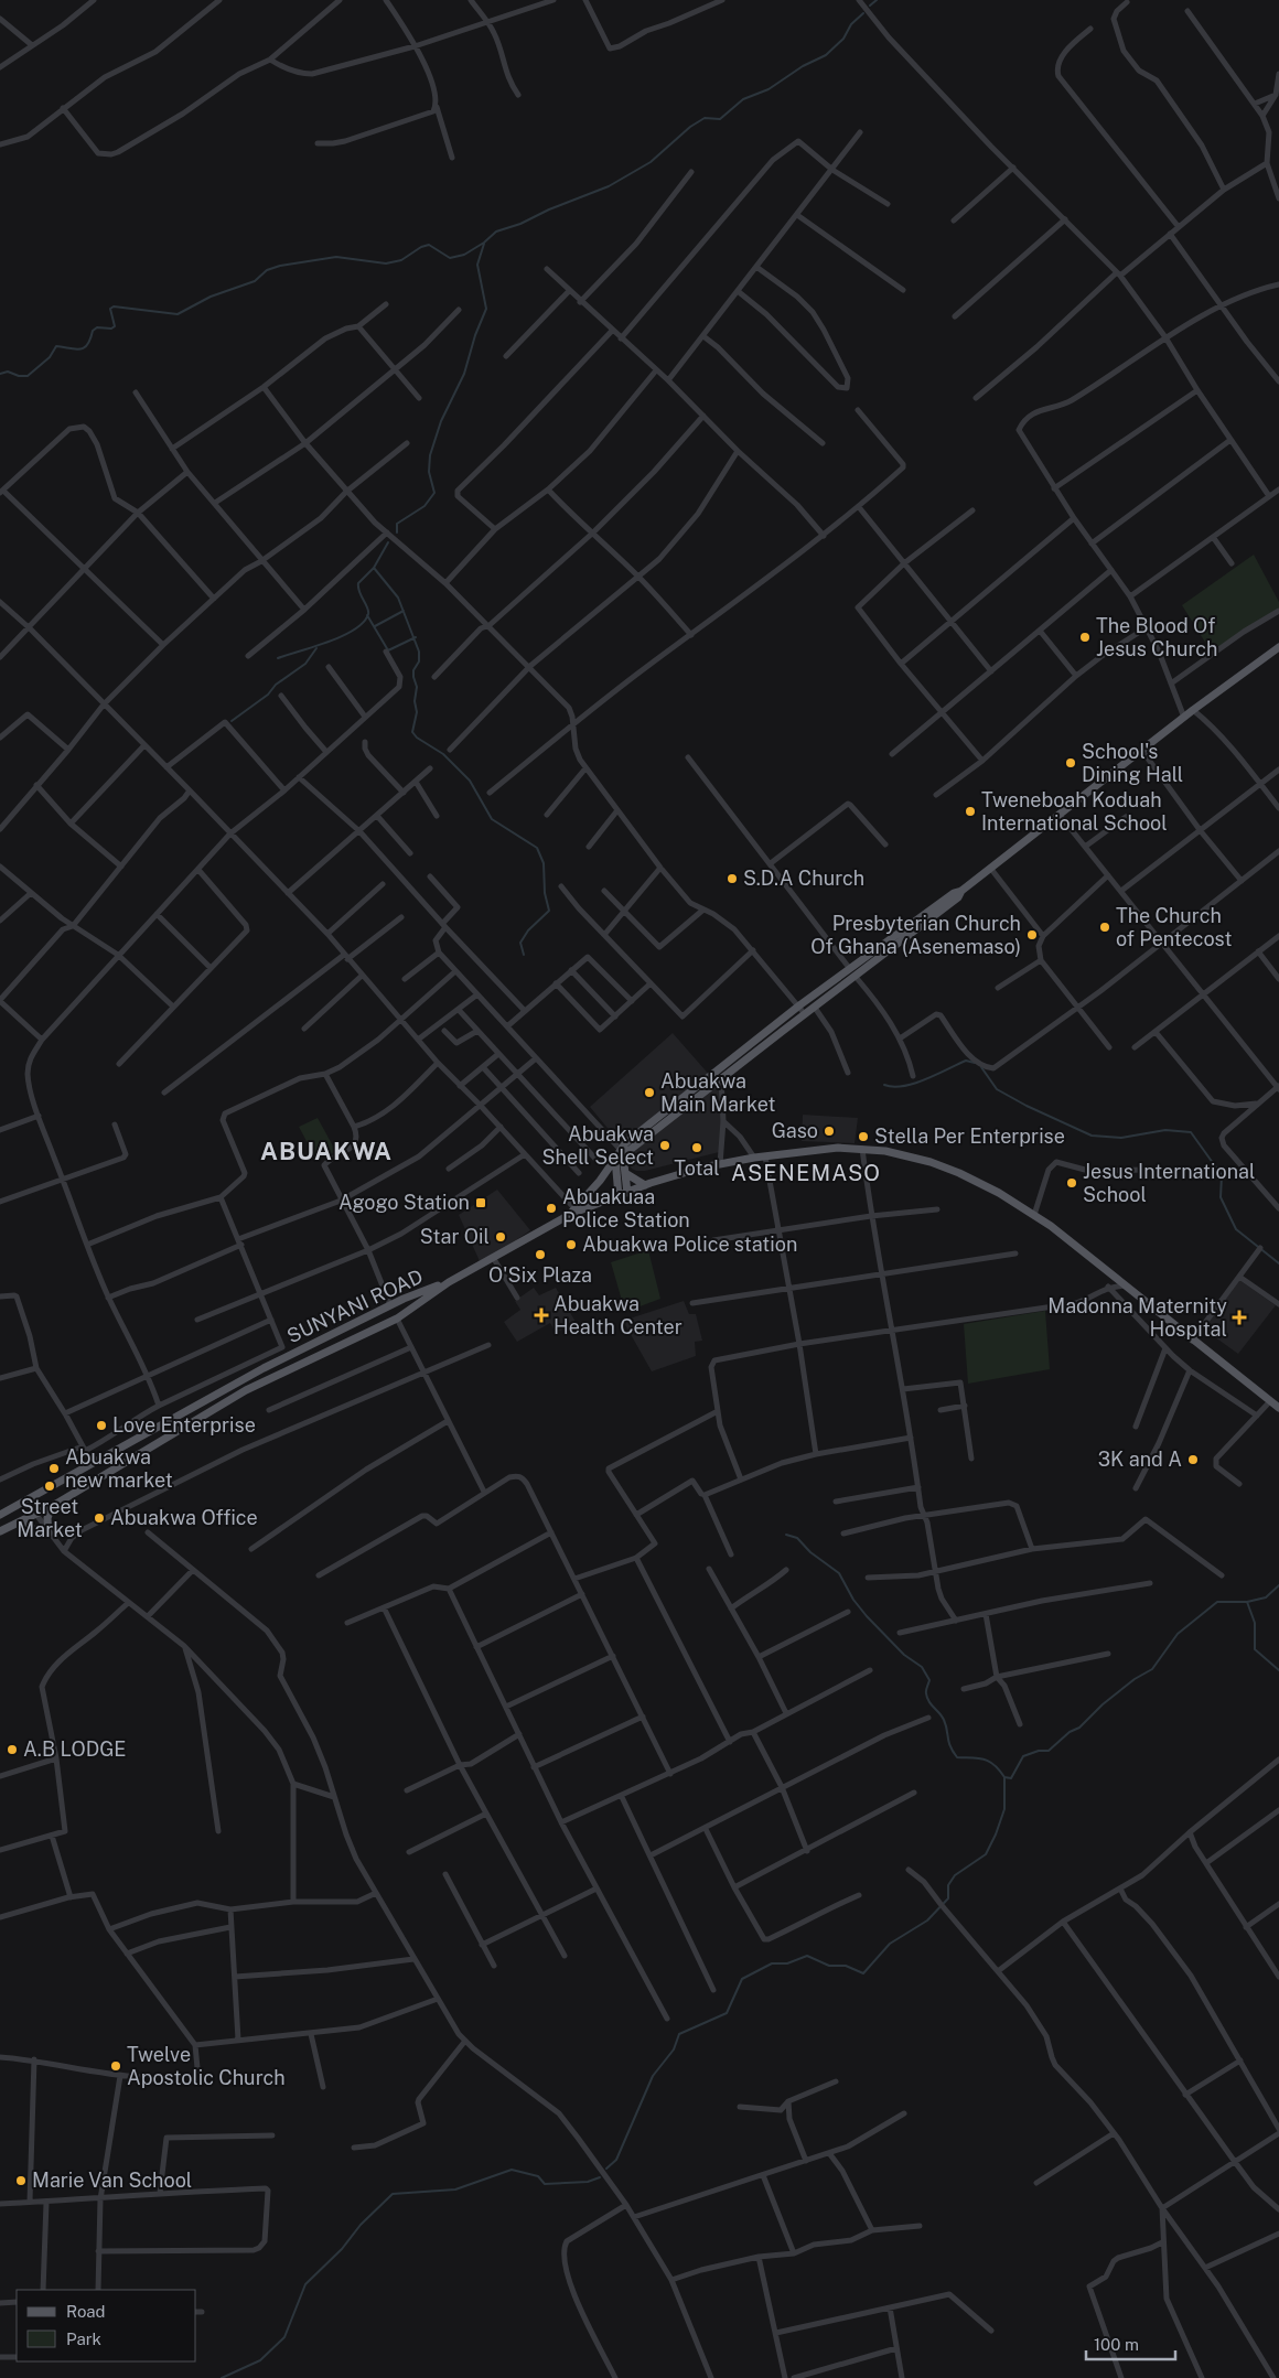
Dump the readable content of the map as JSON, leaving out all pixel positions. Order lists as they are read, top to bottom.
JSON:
{
  "streets": {
    "main road": ["SUNYANI ROAD"]
  },
  "districts": ["ABUAKWA", "ASENEMASO"],
  "places": {
    "other": [
      "The Blood Of Jesus Church",
      "School's Dining Hall",
      "Tweneboah Koduah International School",
      "S.D.A Church",
      "The Church of Pentecost",
      "Presbyterian Church Of Ghana (Asenemaso)",
      "Abuakwa Main Market",
      "Gaso",
      "Stella Per Enterprise",
      "Abuakwa Shell Select",
      "Total",
      "Jesus International School",
      "Abuakuaa Police Station",
      "Star Oil",
      "Abuakwa Police station",
      "O'Six Plaza",
      "Love Enterprise",
      "3K and A",
      "Abuakwa new market",
      "Street Market",
      "Abuakwa Office",
      "A.B LODGE",
      "Twelve Apostolic Church",
      "Marie Van School"
    ],
    "transit": ["Agogo Station"],
    "health": ["Abuakwa Health Center", "Madonna Maternity Hospital"]
  },
  "legend": ["Road", "Park"],
  "scale_bar": "100 m"
}
